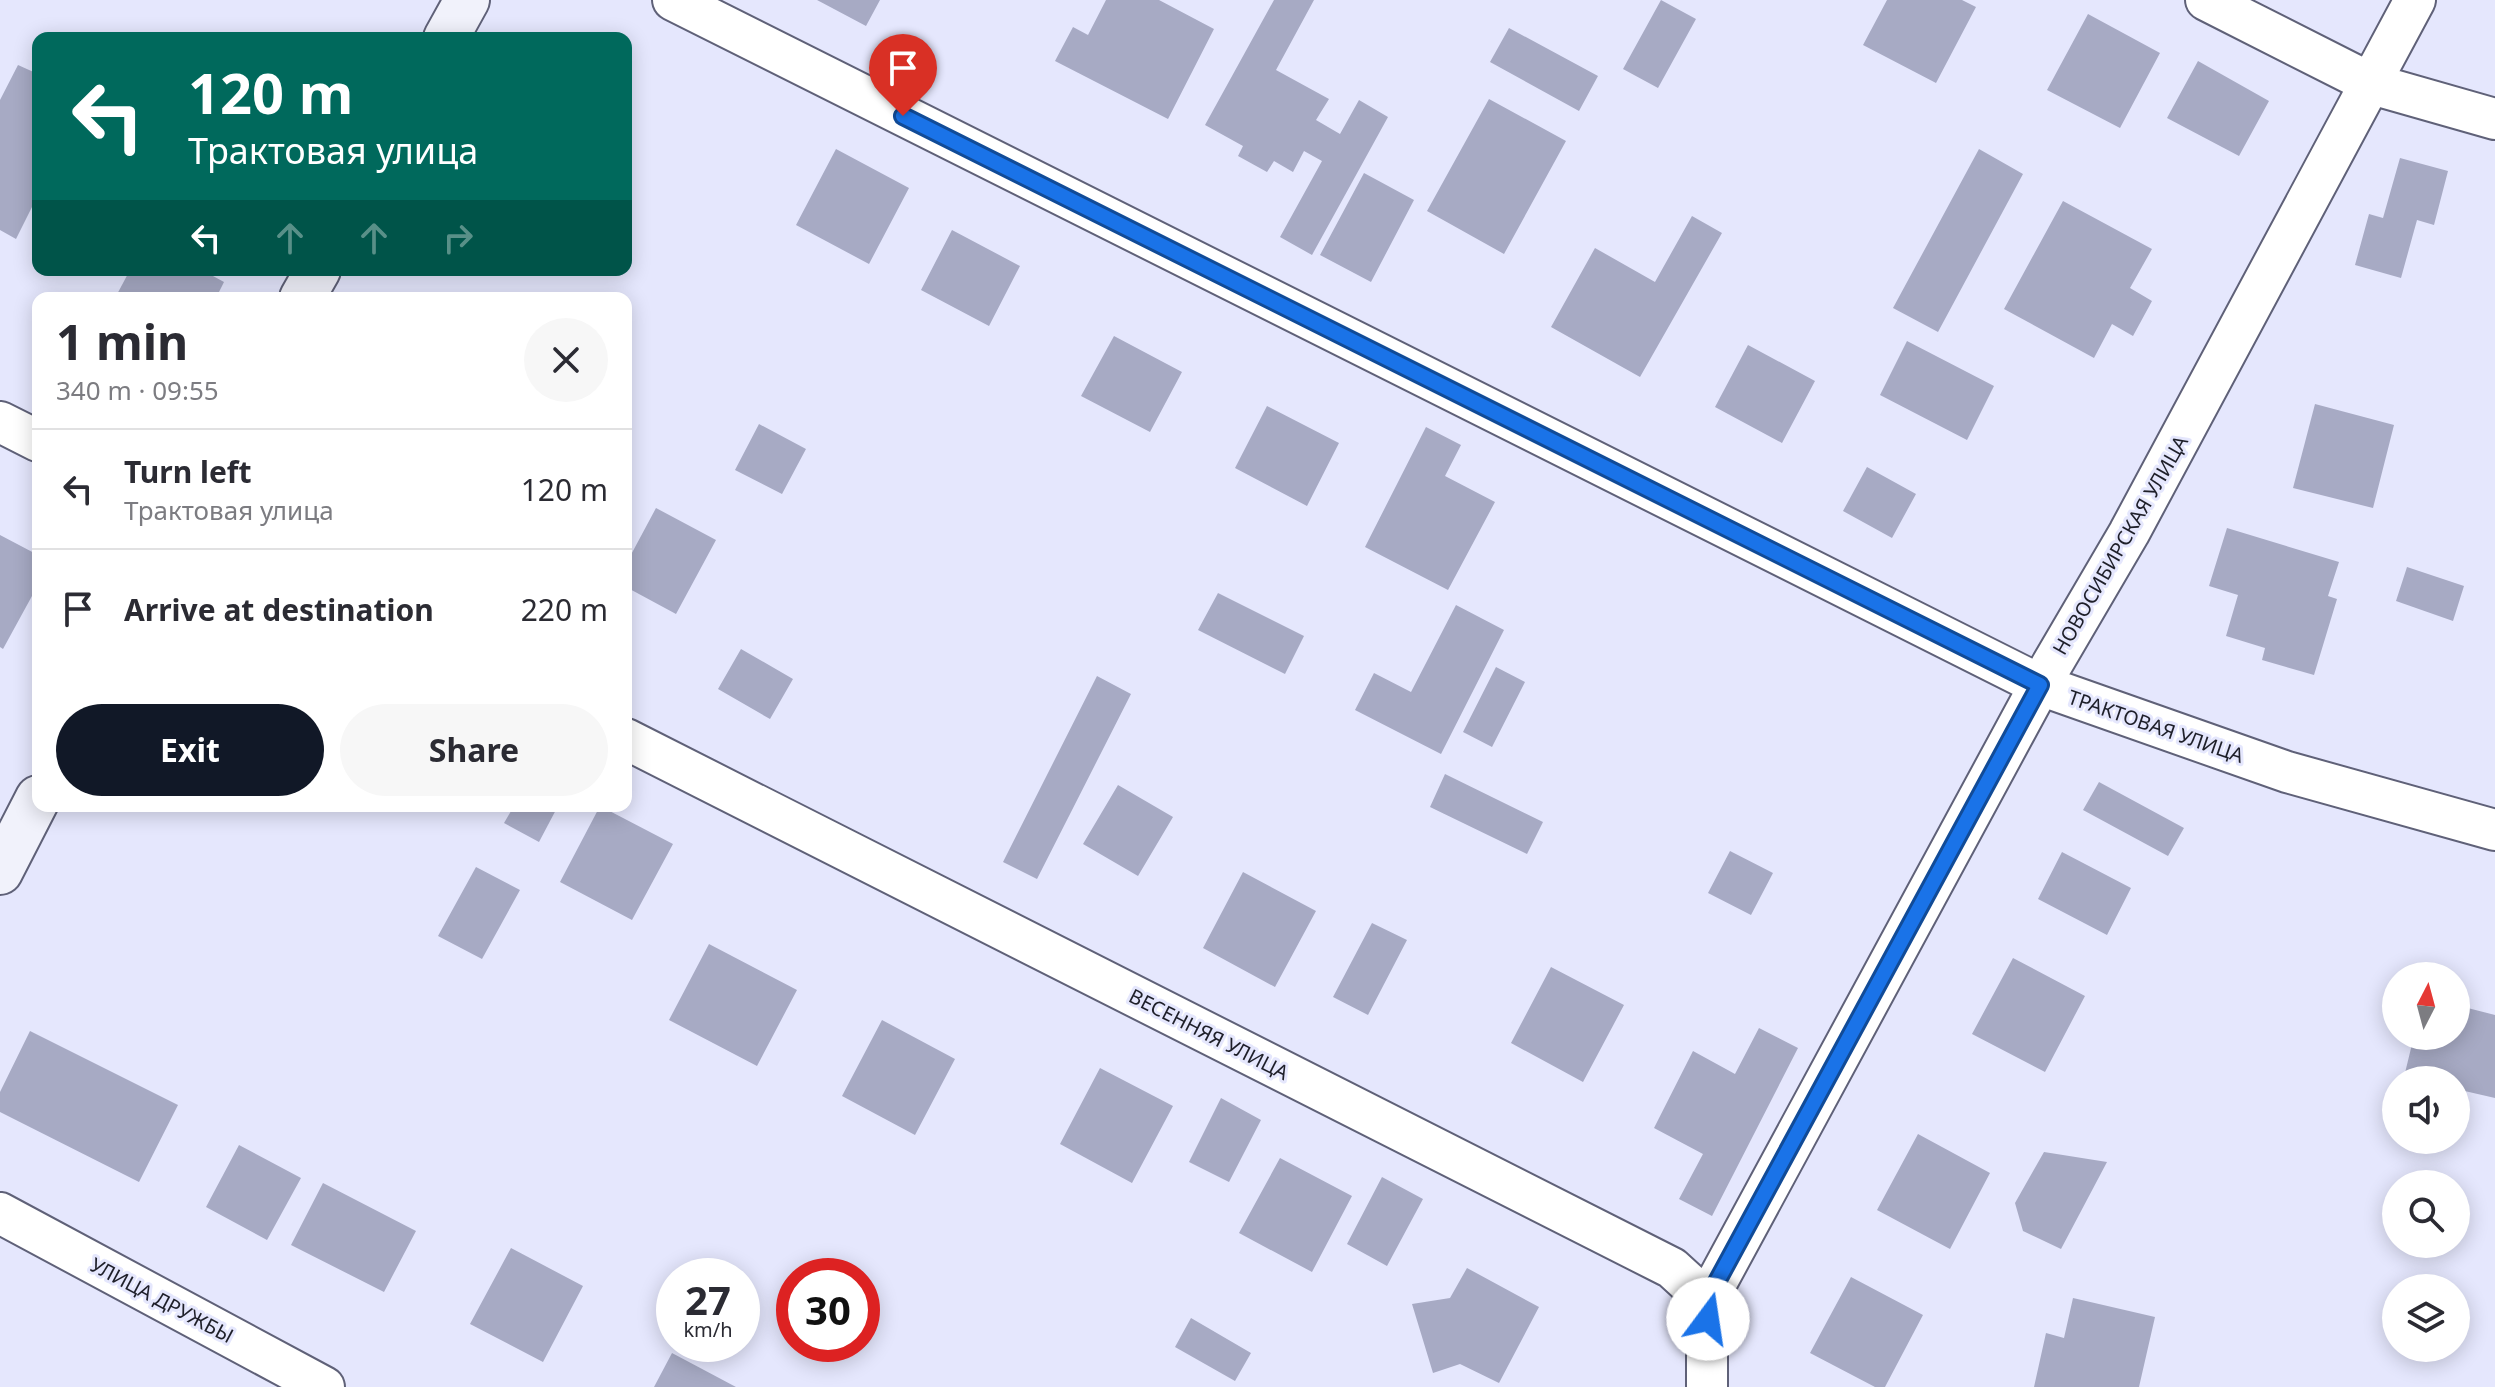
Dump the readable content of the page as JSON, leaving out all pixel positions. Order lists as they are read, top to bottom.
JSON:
{
  "streets": {
    "street": [
      "НОВОСИБИРСКАЯ УЛИЦА",
      "ТРАКТОВАЯ УЛИЦА",
      "ВЕСЕННЯЯ УЛИЦА",
      "УЛИЦА ДРУЖБЫ"
    ]
  },
  "crossings": [
    ["НОВОСИБИРСКАЯ УЛИЦА", "ТРАКТОВАЯ УЛИЦА"],
    ["НОВОСИБИРСКАЯ УЛИЦА", "ВЕСЕННЯЯ УЛИЦА"]
  ],
  "north": "top",
  "page": {
    "turn": ["120 m", "Трактовая улица"],
    "heading": ["1 min", "340 m · 09:55"],
    "list": [
      {
        "name": "Turn left",
        "note": "Трактовая улица",
        "value": "120 m"
      },
      {
        "name": "Arrive at destination",
        "value": "220 m"
      }
    ],
    "buttons": ["Exit", "Share"],
    "speed": "27 km/h",
    "limit": "30"
  }
}
